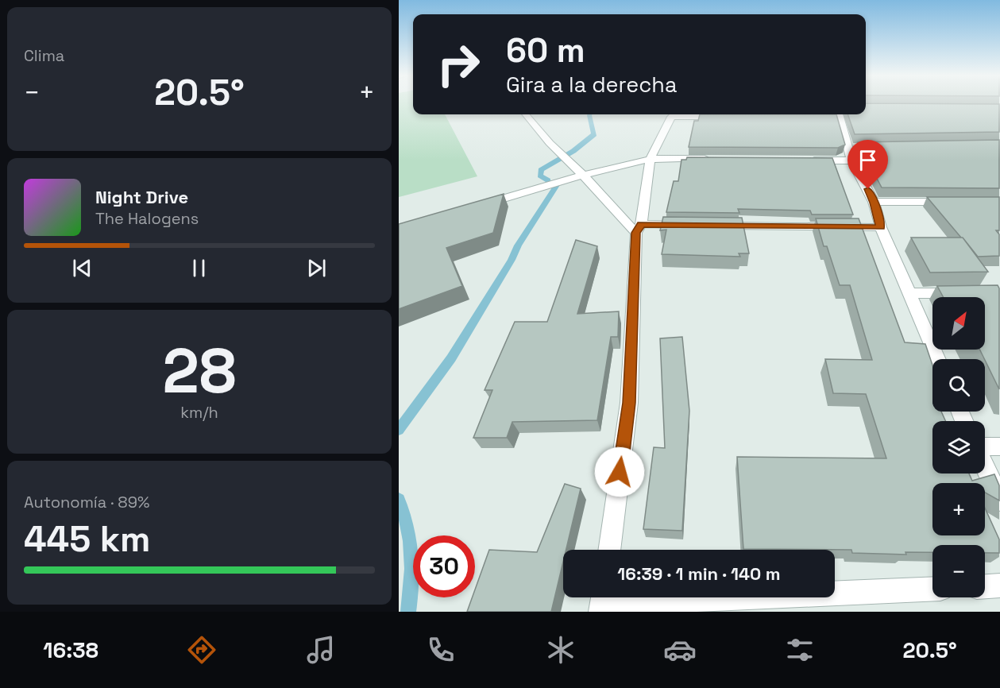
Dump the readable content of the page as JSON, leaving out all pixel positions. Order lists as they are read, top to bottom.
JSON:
{
  "north": "top right",
  "page": {
    "tile": [
      "Clima",
      ["28", "km/h"],
      ["Autonomía · 89%", "445 km"]
    ],
    "turn": ["60 m", "Gira a la derecha"],
    "heat": ["−", "20.5°", "+"],
    "song": ["Night Drive", "The Halogens"],
    "map_buttons": ["+", "−"],
    "limit": "30",
    "trip": "16:39 · 1 min · 140 m",
    "tabs": ["16:38", "20.5°"]
  }
}
